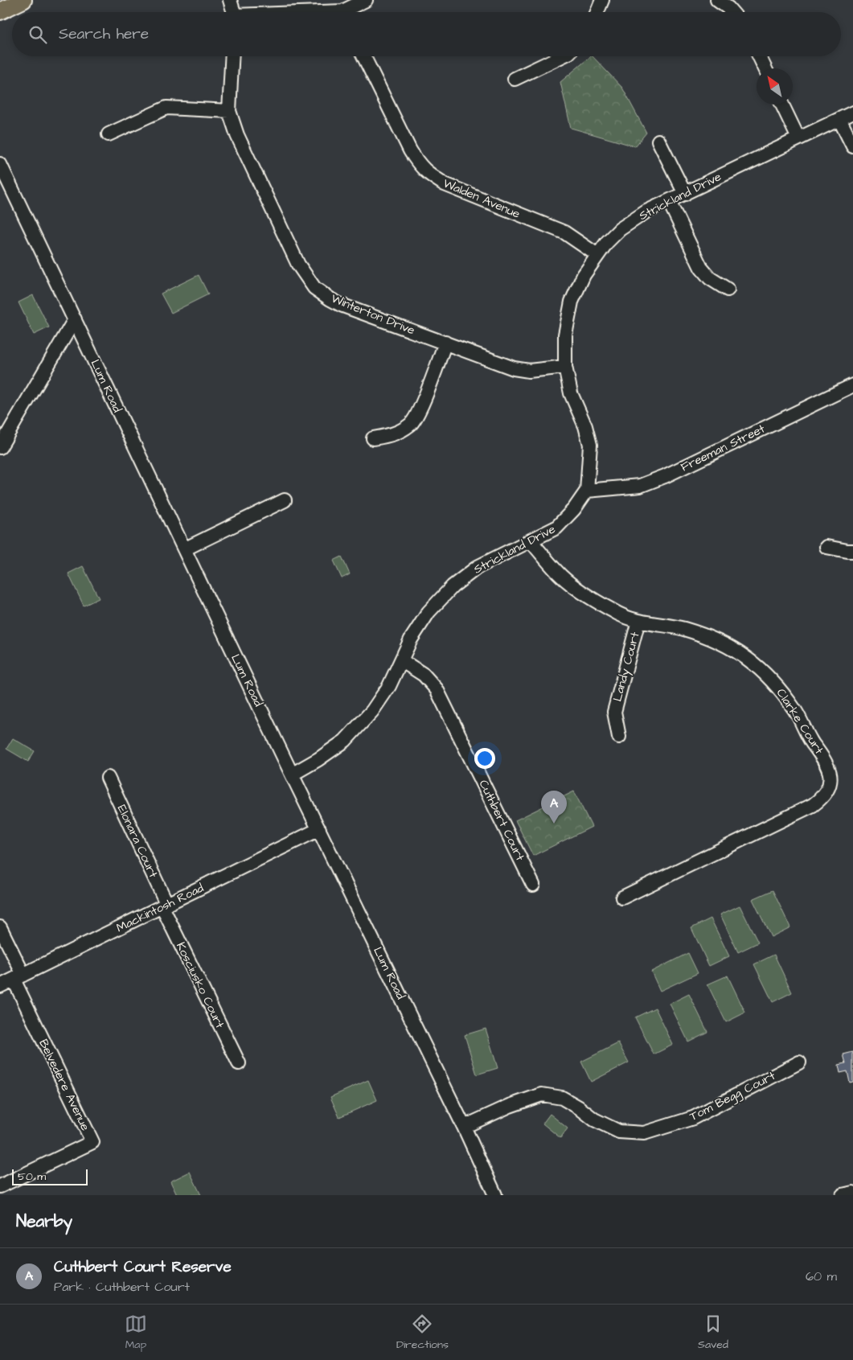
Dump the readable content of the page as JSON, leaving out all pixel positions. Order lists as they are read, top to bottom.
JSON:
{
  "streets": {
    "street": [
      "Strickland Drive",
      "Walden Avenue",
      "Winterton Drive",
      "Lum Road",
      "Freeman Street",
      "Landy Court",
      "Clarke Court",
      "Cuthbert Court",
      "Elonara Court",
      "Mackintosh Road",
      "Kosciusko Court",
      "Belvedere Avenue",
      "Tom Begg Court"
    ]
  },
  "crossings": [
    ["Strickland Drive", "Walden Avenue"],
    ["Strickland Drive", "Winterton Drive"],
    ["Strickland Drive", "Lum Road"],
    ["Strickland Drive", "Freeman Street"],
    ["Strickland Drive", "Clarke Court"],
    ["Strickland Drive", "Cuthbert Court"],
    ["Lum Road", "Mackintosh Road"],
    ["Lum Road", "Tom Begg Court"],
    ["Landy Court", "Clarke Court"],
    ["Elonara Court", "Mackintosh Road"],
    ["Elonara Court", "Kosciusko Court"],
    ["Mackintosh Road", "Kosciusko Court"],
    ["Mackintosh Road", "Belvedere Avenue"]
  ],
  "scale_bar": "50 m",
  "north": "top left",
  "page": {
    "search": "Search here",
    "pins": "A",
    "scale": "50 m",
    "heading": "Nearby",
    "list": [
      {
        "mark": "A",
        "name": "Cuthbert Court Reserve",
        "note": "Park · Cuthbert Court",
        "value": "60 m"
      }
    ],
    "nav": ["Map", "Directions", "Saved"]
  }
}
